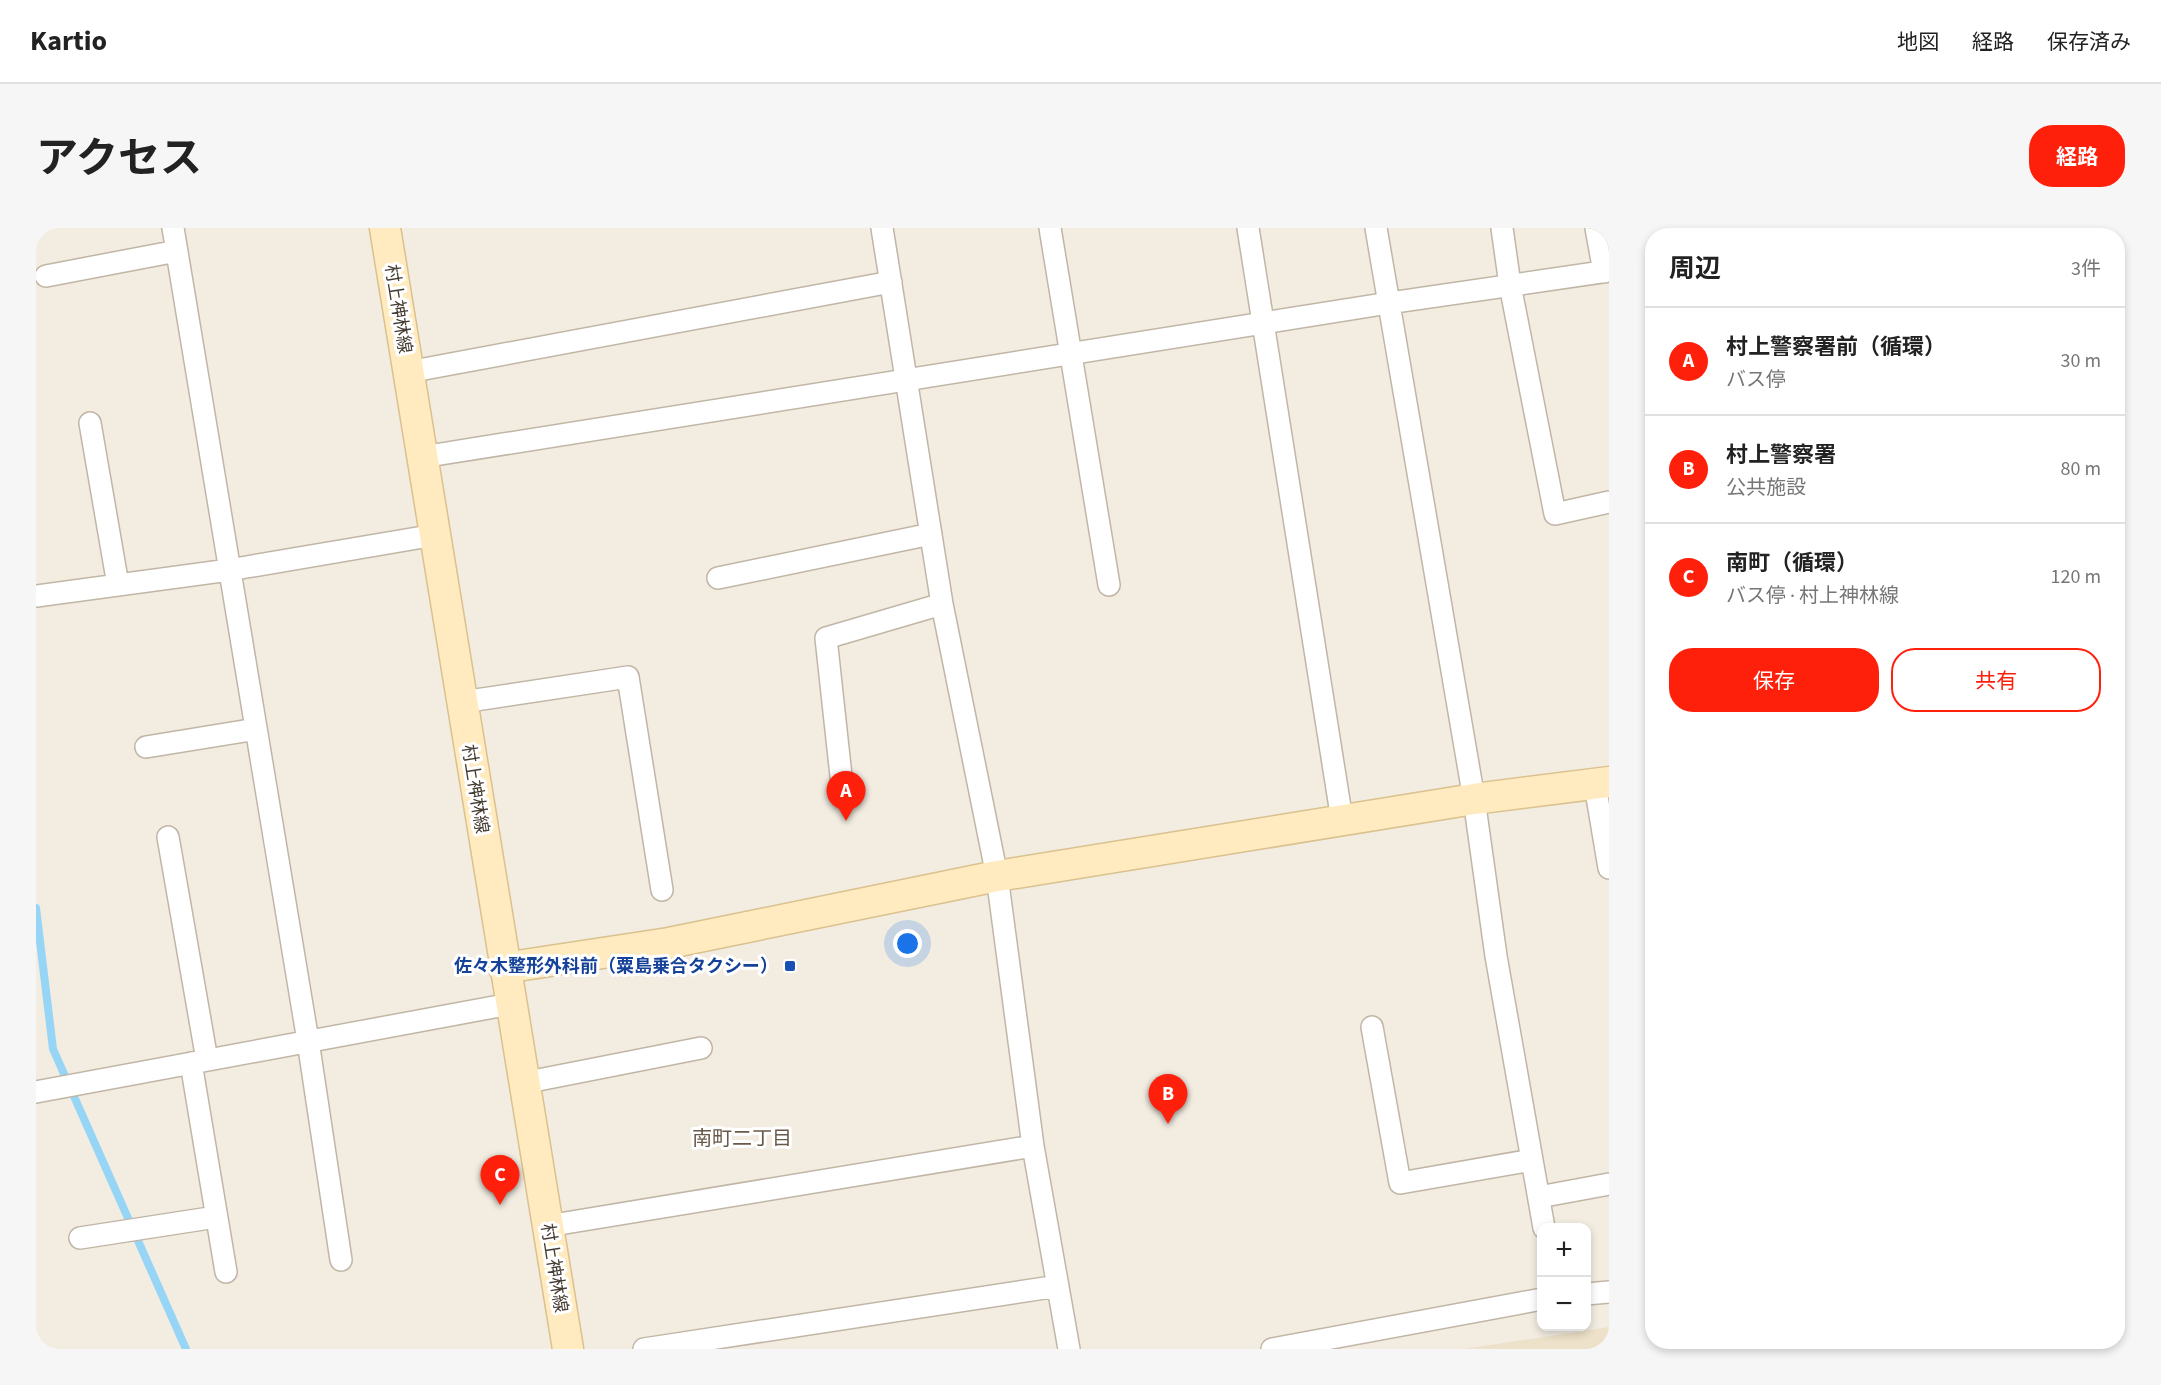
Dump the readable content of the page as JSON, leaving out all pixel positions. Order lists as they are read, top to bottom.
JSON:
{
  "streets": {
    "main road": ["村上神林線"]
  },
  "districts": ["南町二丁目"],
  "places": {
    "transit": ["佐々木整形外科前（粟島乗合タクシー）"]
  },
  "page": {
    "header": "Kartio",
    "nav": ["地図", "経路", "保存済み"],
    "title": "アクセス",
    "buttons": [
      "経路",
      ["保存", "共有"]
    ],
    "heading": ["周辺", "3件"],
    "list": [
      {
        "mark": "A",
        "name": "村上警察署前（循環）",
        "note": "バス停",
        "value": "30 m"
      },
      {
        "mark": "B",
        "name": "村上警察署",
        "note": "公共施設",
        "value": "80 m"
      },
      {
        "mark": "C",
        "name": "南町（循環）",
        "note": "バス停 · 村上神林線",
        "value": "120 m"
      }
    ],
    "pins": ["A", "B", "C"],
    "map_buttons": ["+", "−"]
  }
}
